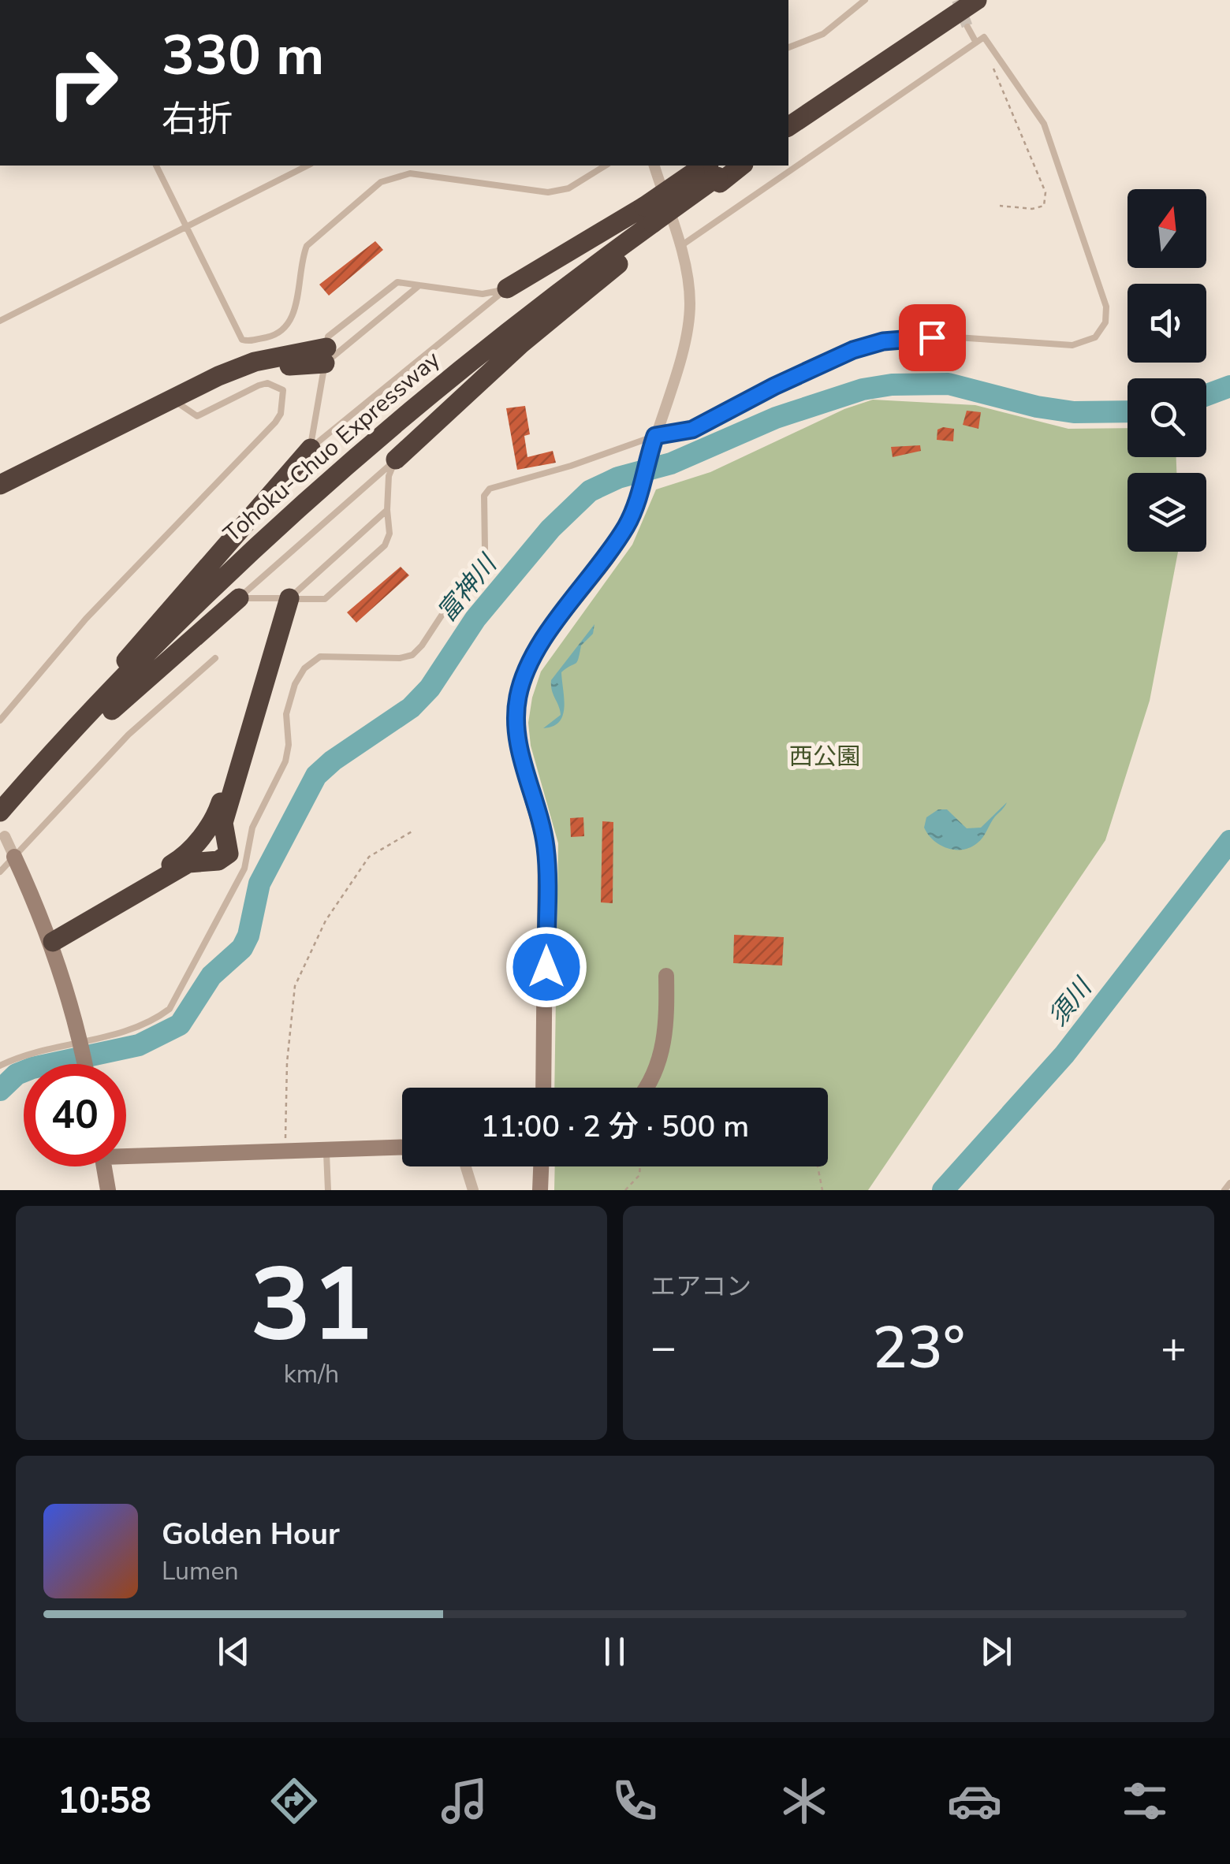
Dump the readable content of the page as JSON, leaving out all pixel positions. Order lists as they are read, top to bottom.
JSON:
{
  "streets": {
    "highway": ["Tohoku-Chuo Expressway"]
  },
  "water": ["富神川", "須川"],
  "parks": ["西公園"],
  "north": "top",
  "page": {
    "turn": ["330 m", "右折"],
    "limit": "40",
    "trip": "11:00 · 2 分 · 500 m",
    "tile": [
      ["31", "km/h"],
      "エアコン"
    ],
    "heat": ["−", "23°", "+"],
    "song": ["Golden Hour", "Lumen"],
    "tabs": "10:58"
  }
}
